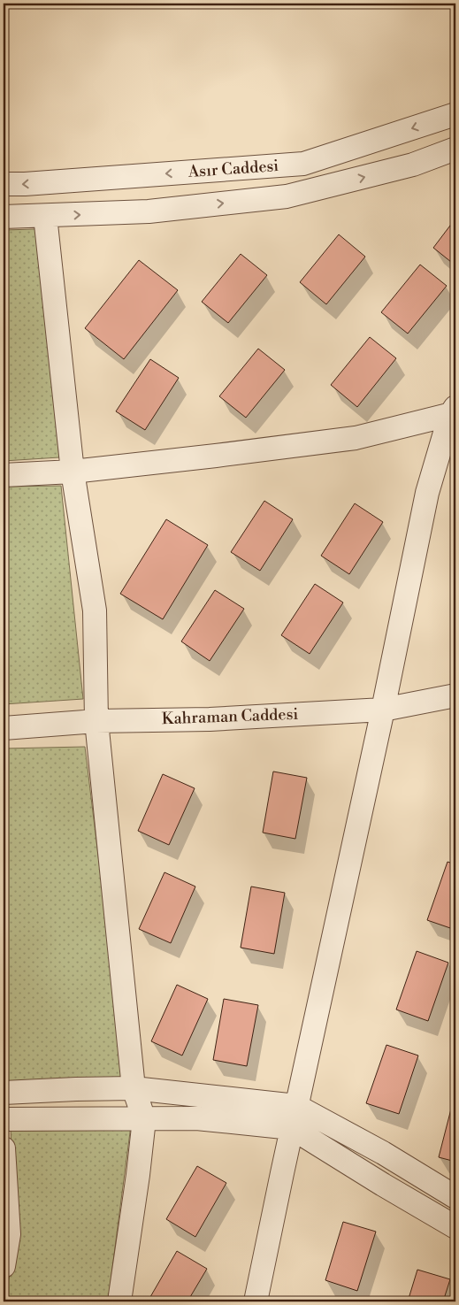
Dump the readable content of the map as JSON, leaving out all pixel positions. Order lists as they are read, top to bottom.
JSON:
{
  "streets": {
    "street": ["Asır Caddesi", "Kahraman Caddesi"]
  }
}
